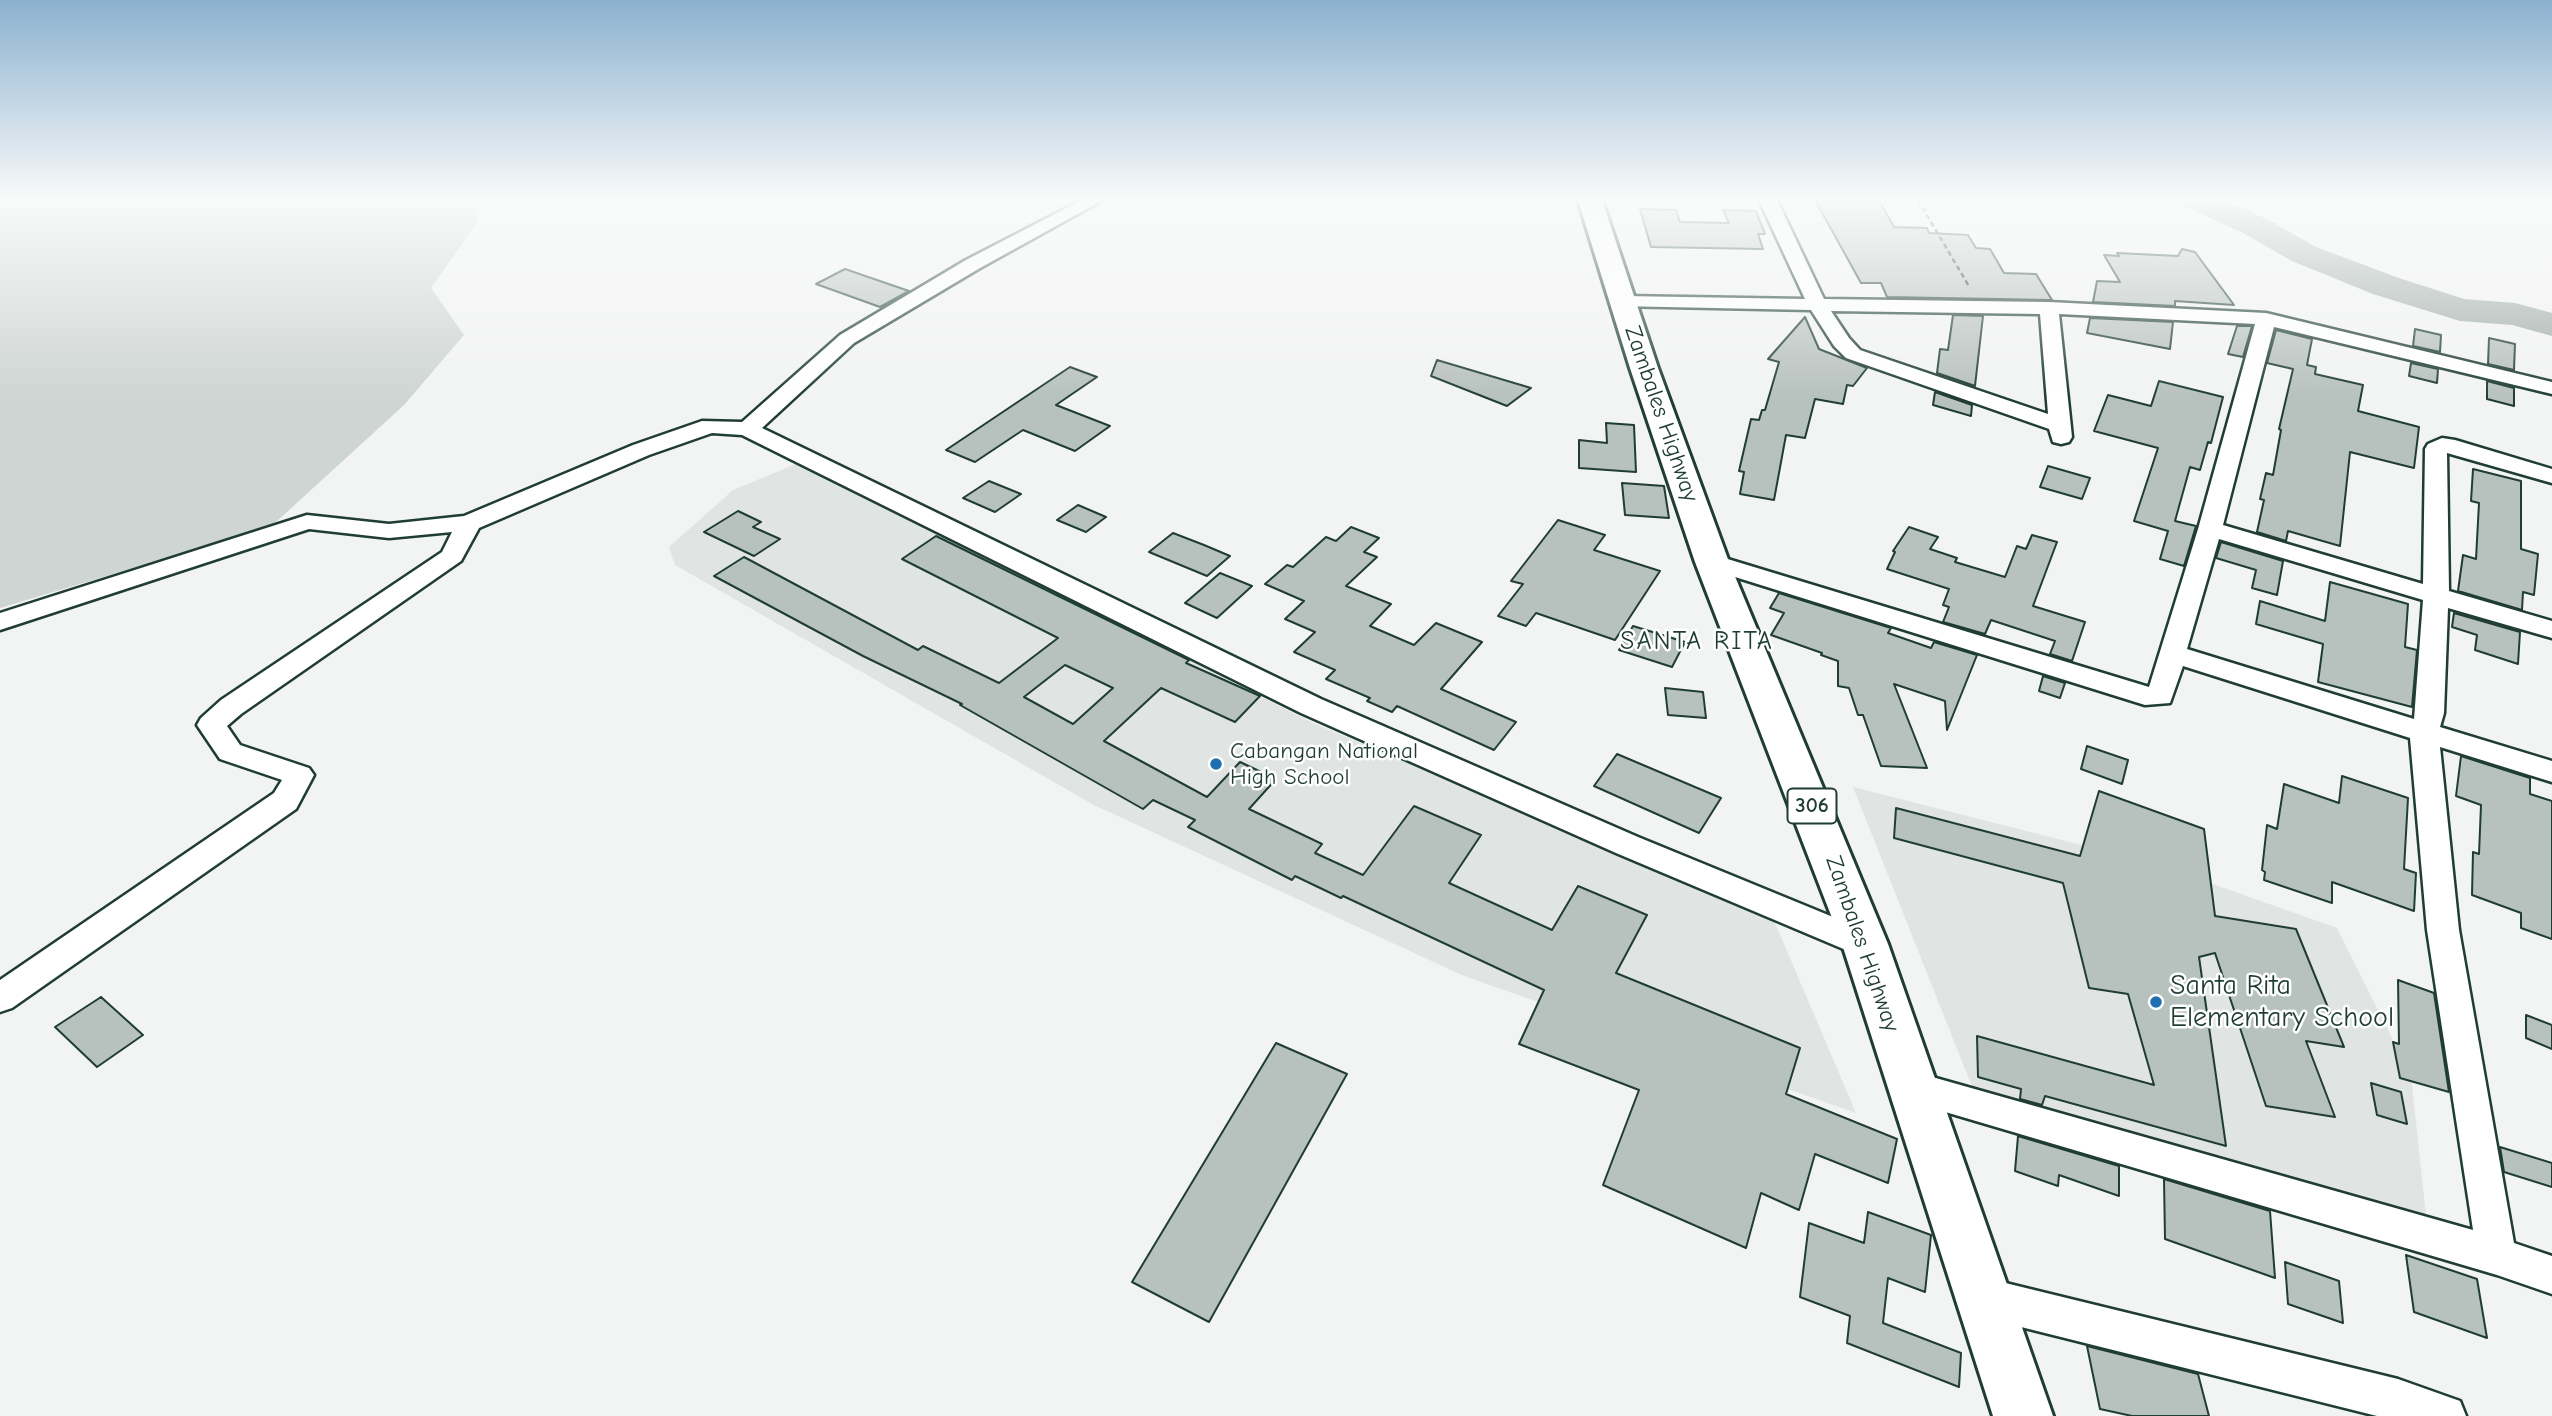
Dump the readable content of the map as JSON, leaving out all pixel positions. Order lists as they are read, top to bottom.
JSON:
{
  "streets": {
    "main road": ["Zambales Highway", "306"]
  },
  "districts": ["SANTA RITA"],
  "places": ["Cabangan National High School", "Santa Rita Elementary School"]
}
